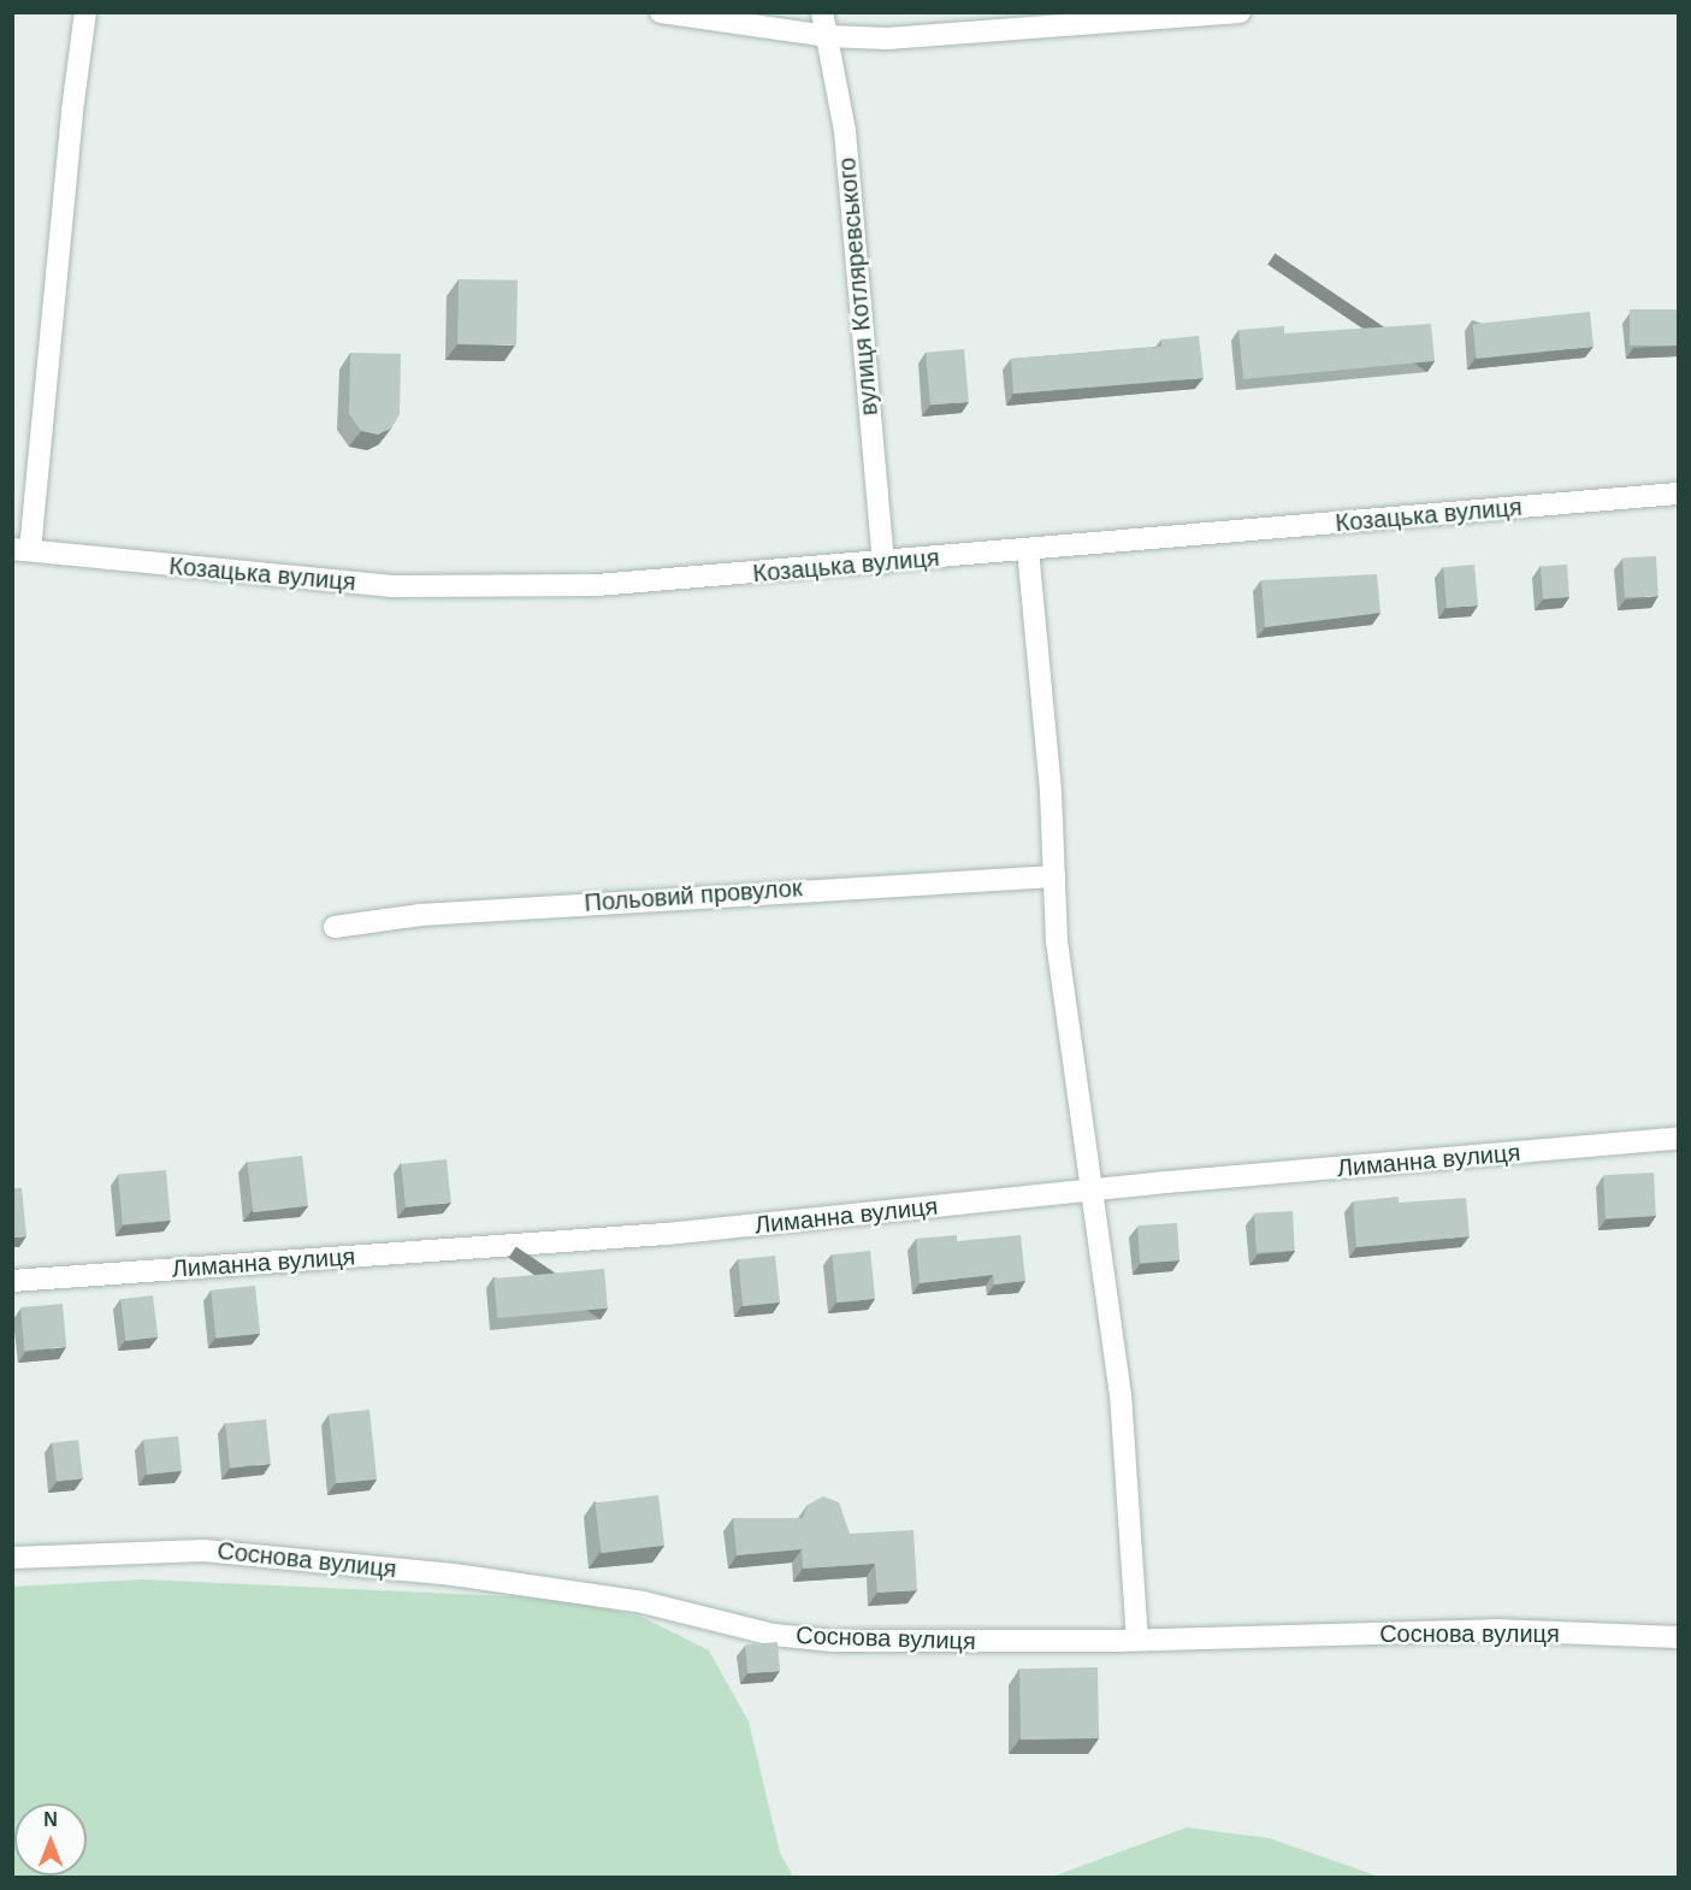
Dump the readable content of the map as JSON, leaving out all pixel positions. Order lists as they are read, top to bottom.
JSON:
{
  "streets": {
    "street": [
      "вулиця Котляревського",
      "Козацька вулиця",
      "Польовий провулок",
      "Лиманна вулиця",
      "Соснова вулиця"
    ]
  },
  "crossings": [
    ["вулиця Котляревського", "Козацька вулиця"]
  ],
  "north": "top"
}
